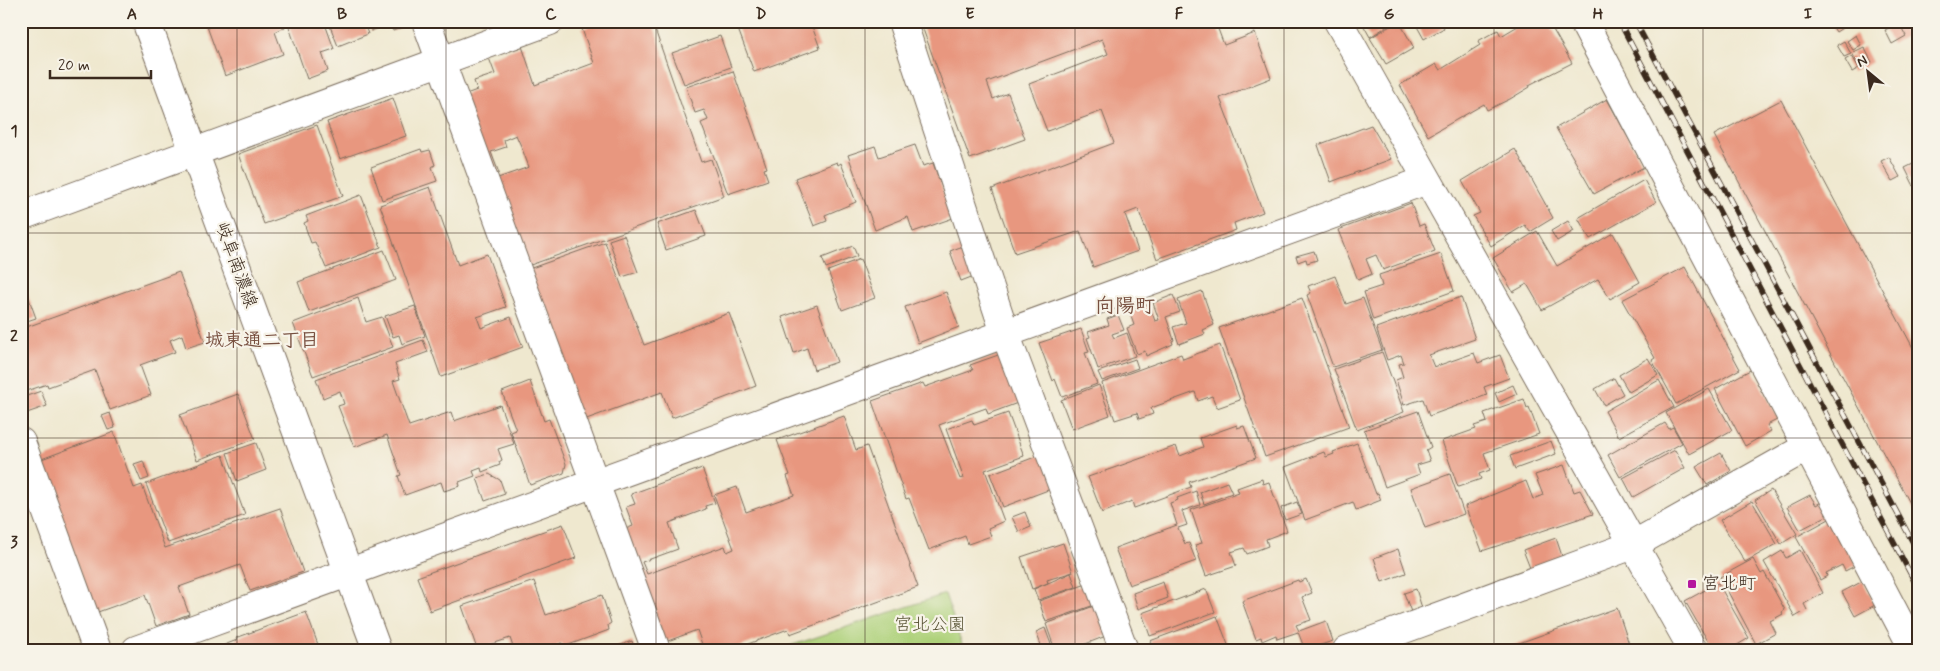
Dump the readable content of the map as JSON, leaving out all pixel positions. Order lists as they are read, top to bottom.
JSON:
{
  "streets": {
    "street": ["岐阜南濃線"]
  },
  "districts": ["向陽町", "城東通二丁目"],
  "parks": ["宮北公園"],
  "places": {
    "transit": ["宮北町"]
  },
  "scale_bar": "20 m",
  "north": "top left",
  "grid": {
    "columns": [
      "A",
      "B",
      "C",
      "D",
      "E",
      "F",
      "G",
      "H",
      "I"
    ],
    "rows": ["1", "2", "3"]
  }
}
